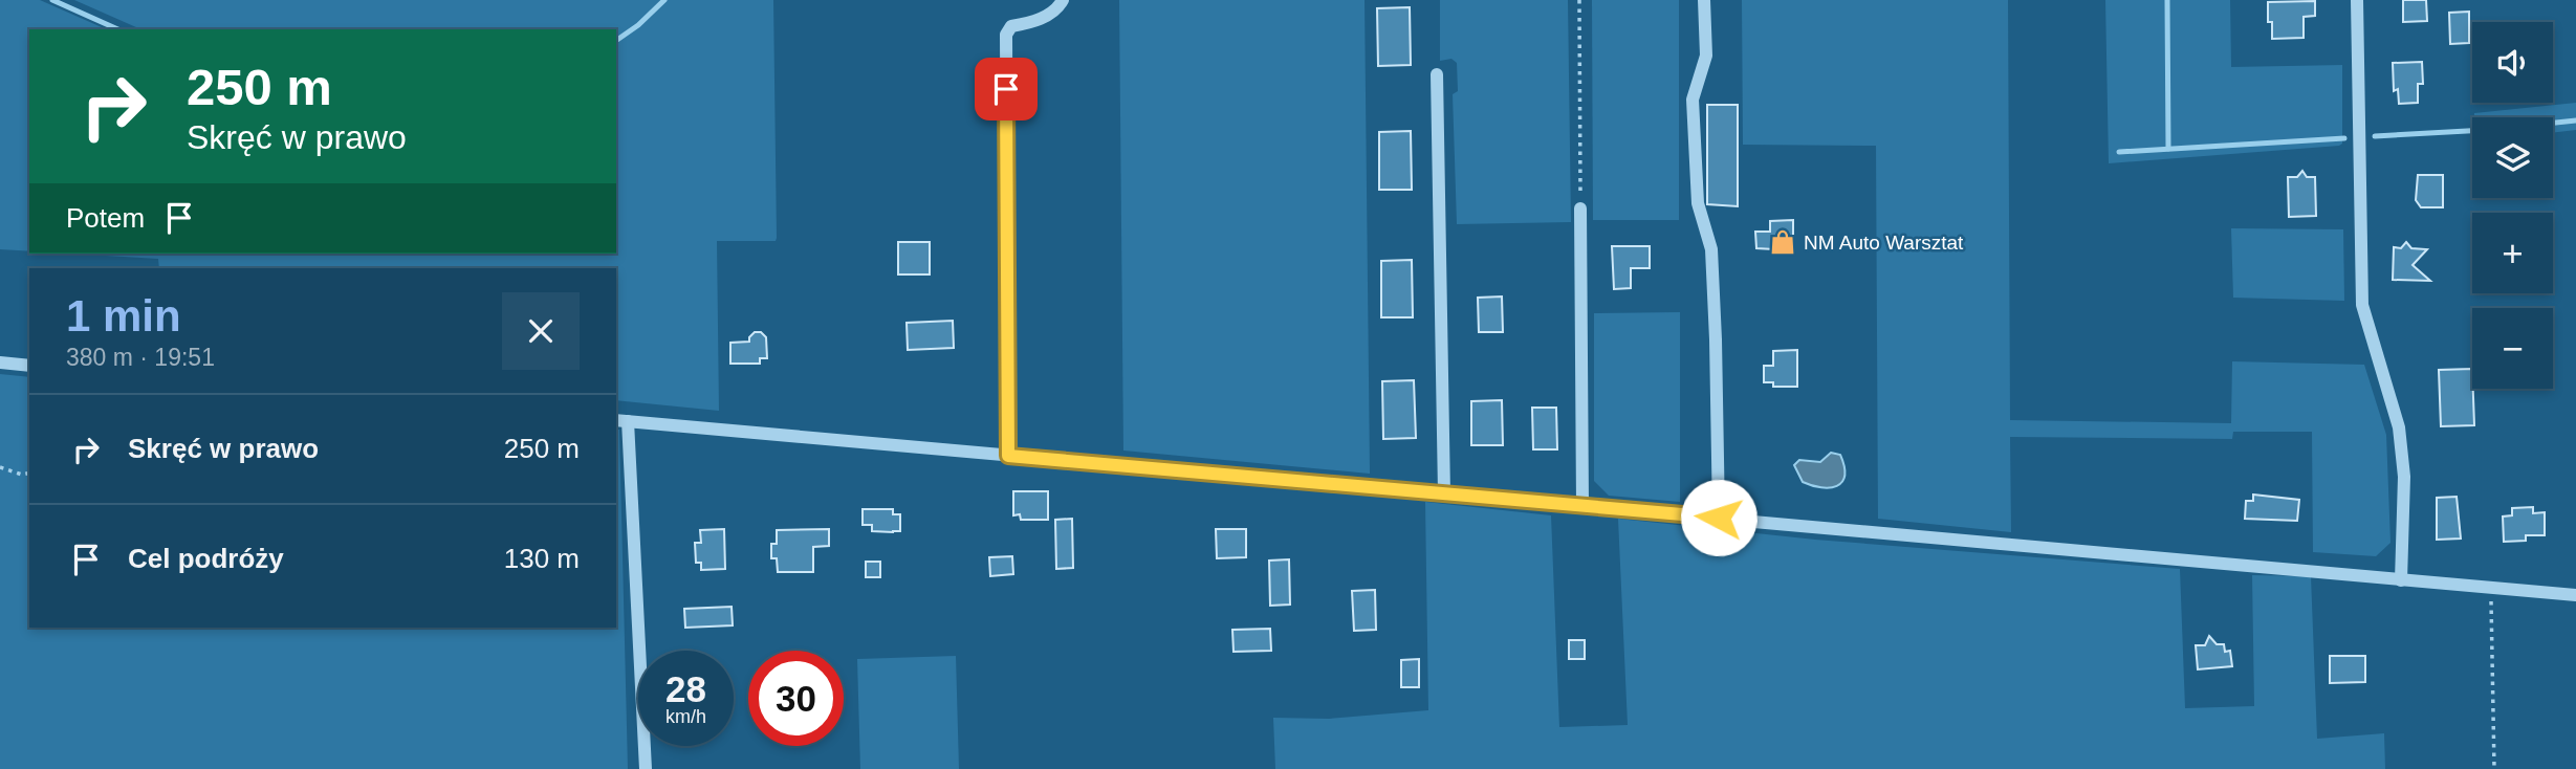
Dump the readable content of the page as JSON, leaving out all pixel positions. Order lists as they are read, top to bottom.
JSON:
{
  "places": {
    "shop": ["NM Auto Warsztat"]
  },
  "page": {
    "map_buttons": ["+", "−"],
    "turn": ["250 m", "Skręć w prawo"],
    "then": "Potem",
    "heading": ["1 min", "380 m · 19:51"],
    "list": [
      {
        "name": "Skręć w prawo",
        "value": "250 m"
      },
      {
        "name": "Cel podróży",
        "value": "130 m"
      }
    ],
    "speed": "28 km/h",
    "limit": "30"
  }
}
